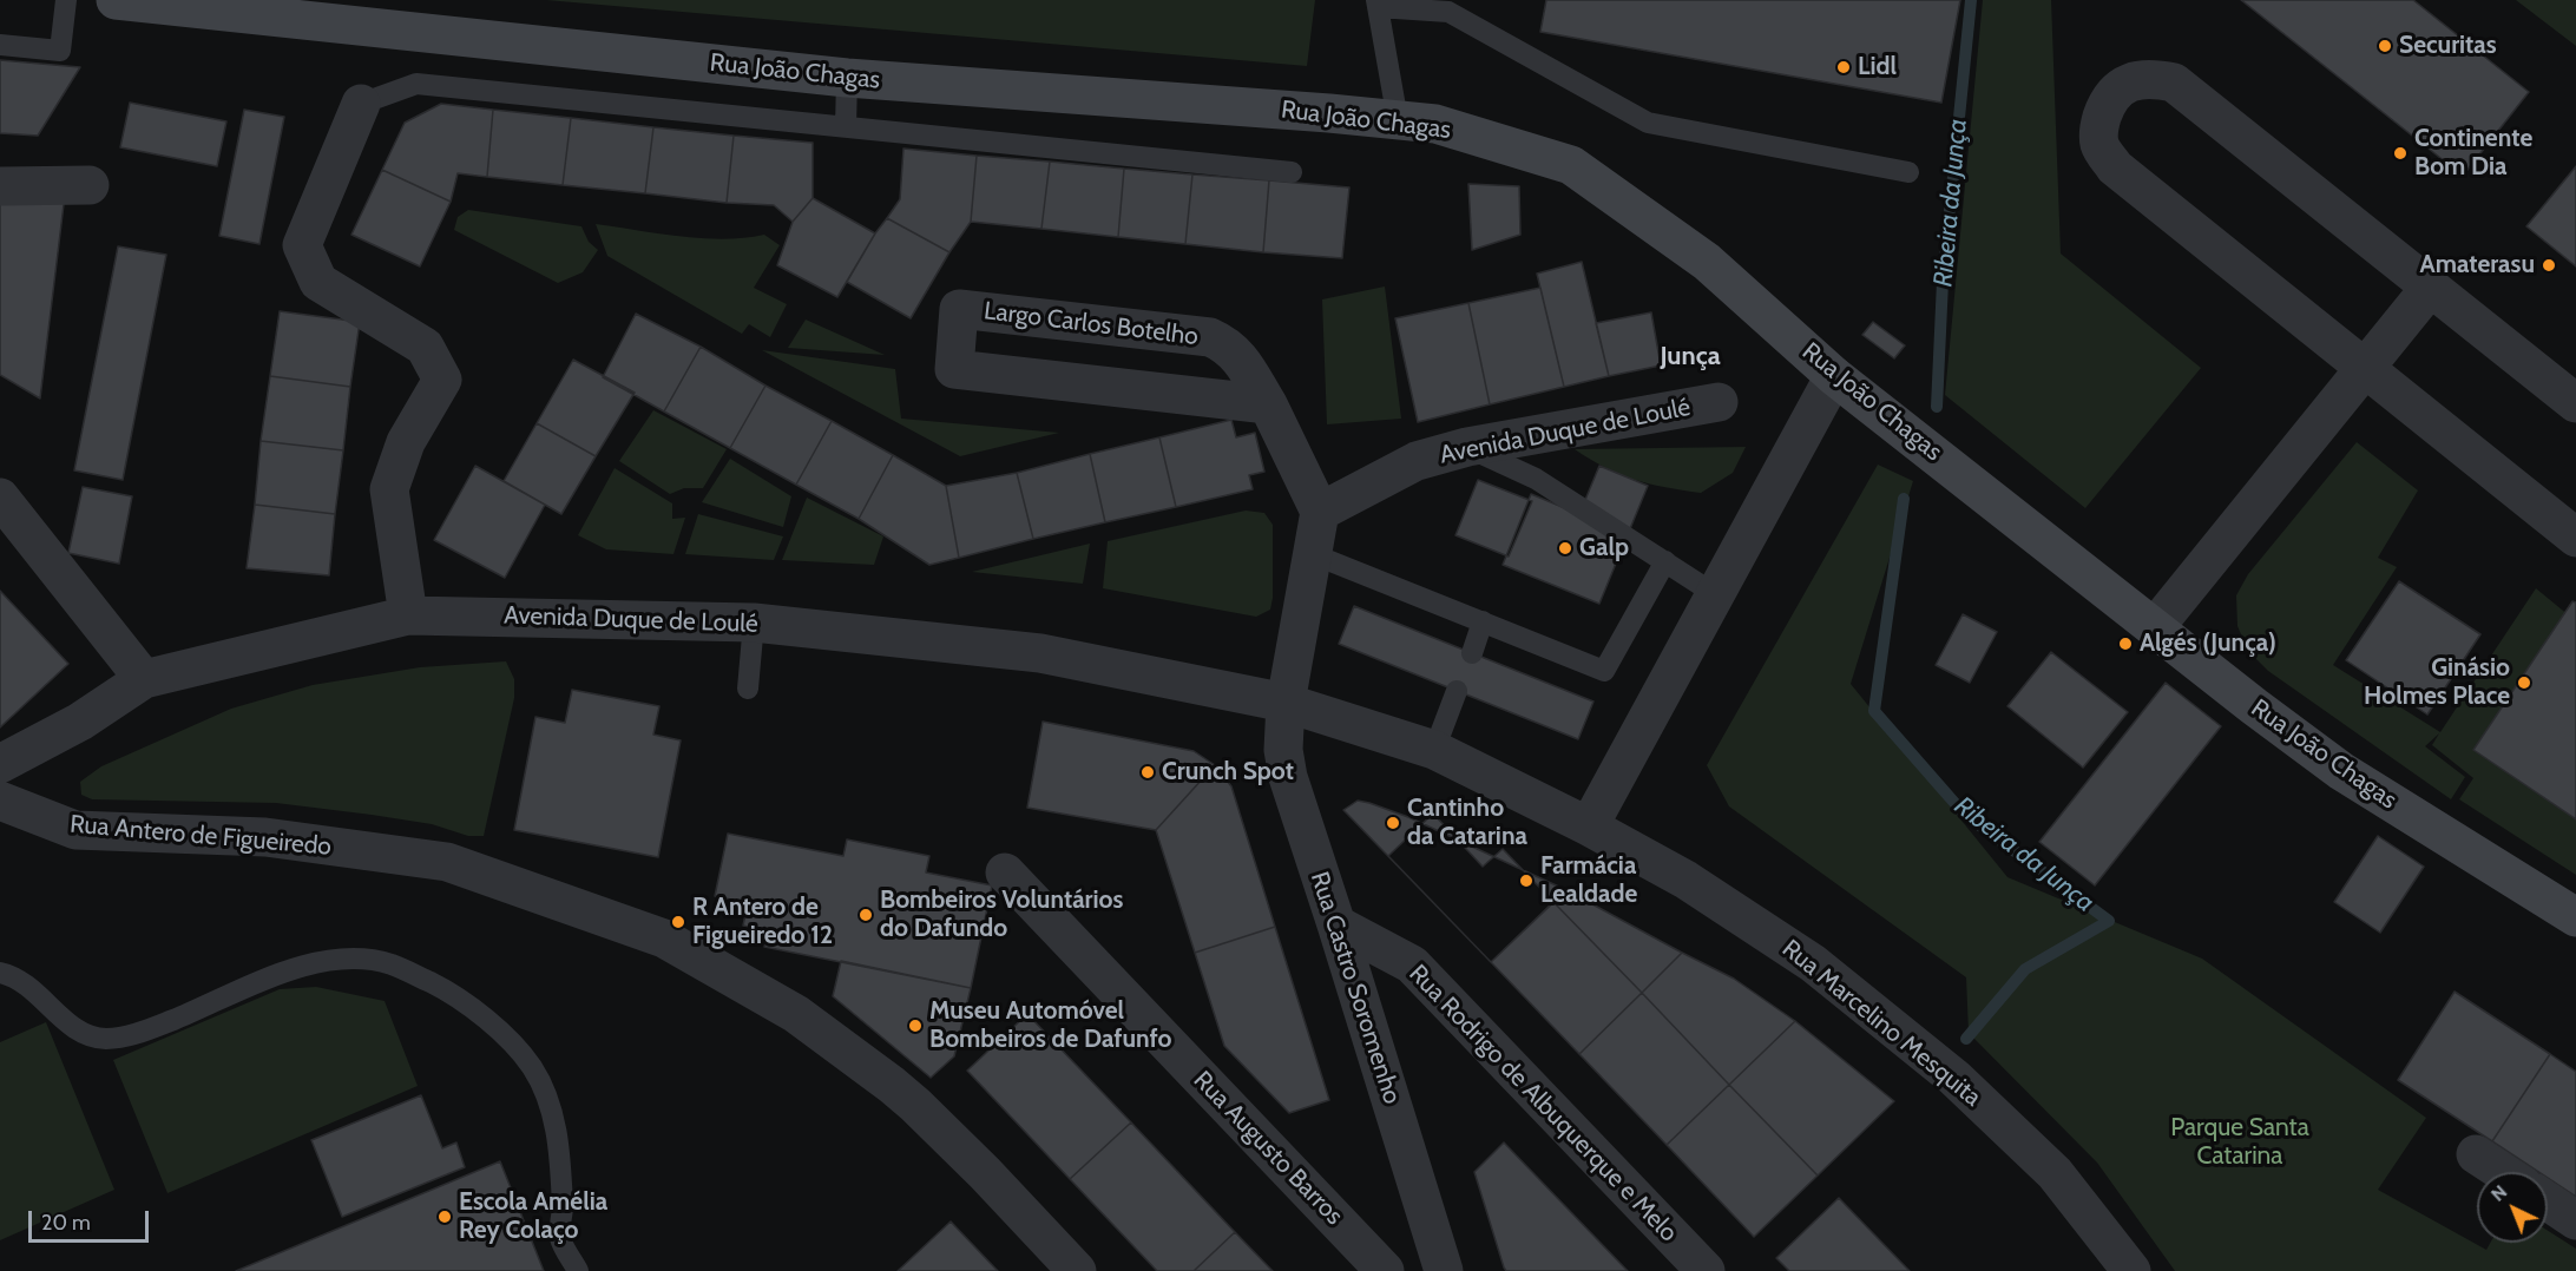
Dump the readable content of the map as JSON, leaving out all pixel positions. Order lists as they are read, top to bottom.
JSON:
{
  "streets": {
    "street": [
      "Rua João Chagas",
      "Largo Carlos Botelho",
      "Avenida Duque de Loulé",
      "Rua Antero de Figueiredo",
      "Rua Castro Soromenho",
      "Rua Marcelino Mesquita",
      "Rua Rodrigo de Albuquerque e Melo",
      "Rua Augusto Barros"
    ]
  },
  "crossings": [
    ["Largo Carlos Botelho", "Avenida Duque de Loulé"],
    ["Avenida Duque de Loulé", "Rua Castro Soromenho"],
    ["Avenida Duque de Loulé", "Rua Marcelino Mesquita"],
    ["Rua Castro Soromenho", "Rua Rodrigo de Albuquerque e Melo"]
  ],
  "districts": ["Junça"],
  "water": ["Ribeira da Junça"],
  "parks": ["Parque Santa Catarina"],
  "places": [
    "Securitas",
    "Lidl",
    "Continente Bom Dia",
    "Amaterasu",
    "Galp",
    "Algés (Junça)",
    "Ginásio Holmes Place",
    "Crunch Spot",
    "Cantinho da Catarina",
    "Farmácia Lealdade",
    "Bombeiros Voluntários do Dafundo",
    "R Antero de Figueiredo 12",
    "Museu Automóvel Bombeiros de Dafunfo",
    "Escola Amélia Rey Colaço"
  ],
  "scale_bar": "20 m",
  "north": "top left"
}
